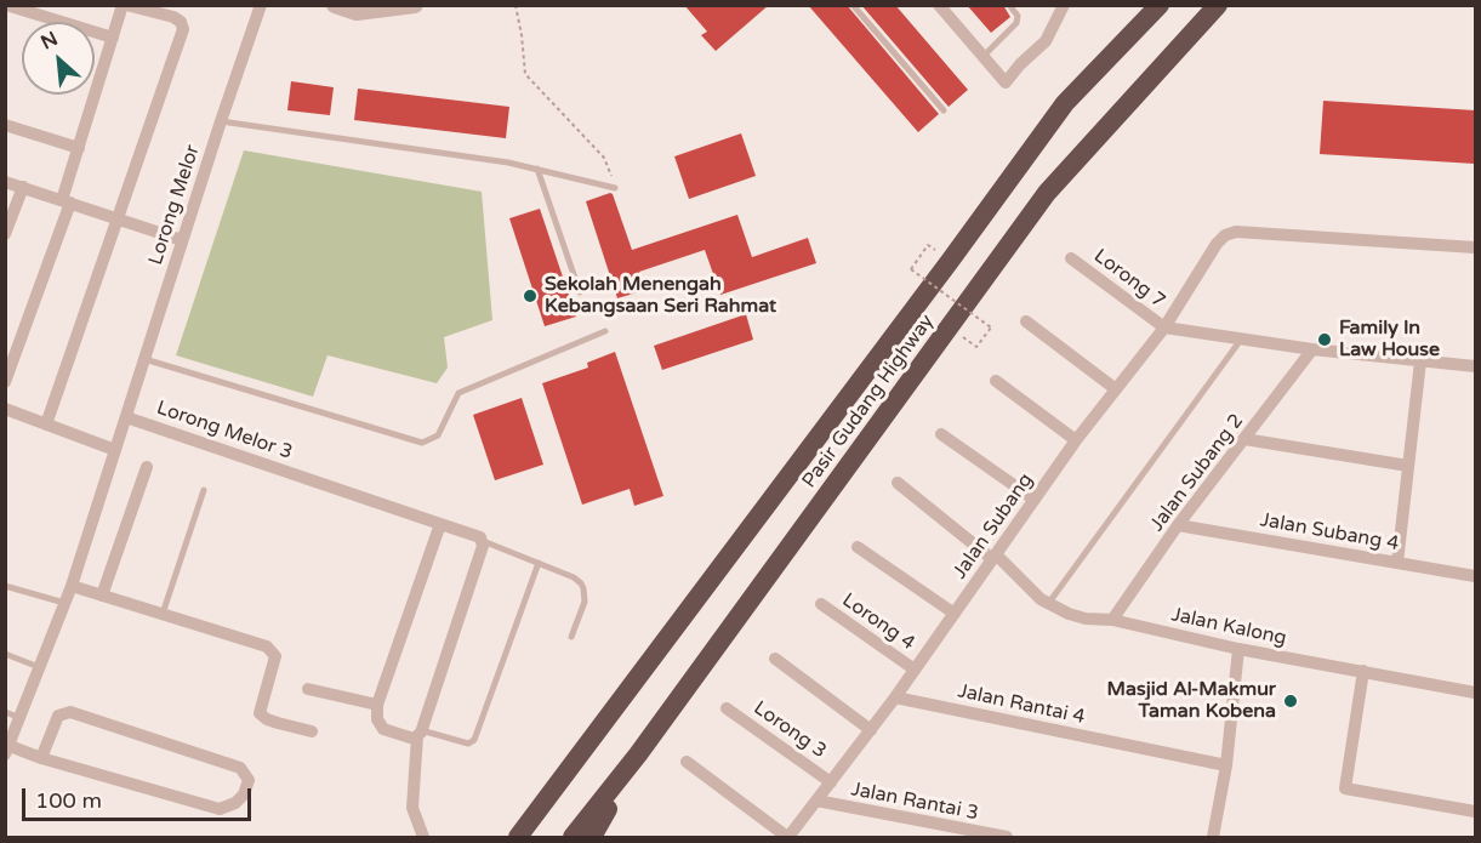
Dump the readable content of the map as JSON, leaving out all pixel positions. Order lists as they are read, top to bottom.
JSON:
{
  "streets": {
    "highway": ["Pasir Gudang Highway"],
    "street": [
      "Lorong Melor",
      "Lorong 7",
      "Lorong Melor 3",
      "Jalan Subang 2",
      "Jalan Subang",
      "Jalan Subang 4",
      "Lorong 4",
      "Jalan Kalong",
      "Jalan Rantai 4",
      "Lorong 3",
      "Jalan Rantai 3"
    ]
  },
  "crossings": [
    ["Lorong Melor", "Lorong Melor 3"],
    ["Lorong 7", "Jalan Subang"],
    ["Jalan Subang 2", "Jalan Subang 4"],
    ["Jalan Subang 2", "Jalan Kalong"],
    ["Jalan Subang", "Lorong 4"],
    ["Jalan Subang", "Jalan Kalong"],
    ["Jalan Subang", "Jalan Rantai 4"],
    ["Jalan Subang", "Lorong 3"],
    ["Jalan Subang", "Jalan Rantai 3"]
  ],
  "places": ["Sekolah Menengah Kebangsaan Seri Rahmat", "Family In Law House", "Masjid Al-Makmur Taman Kobena"],
  "scale_bar": "100 m",
  "north": "top left"
}
